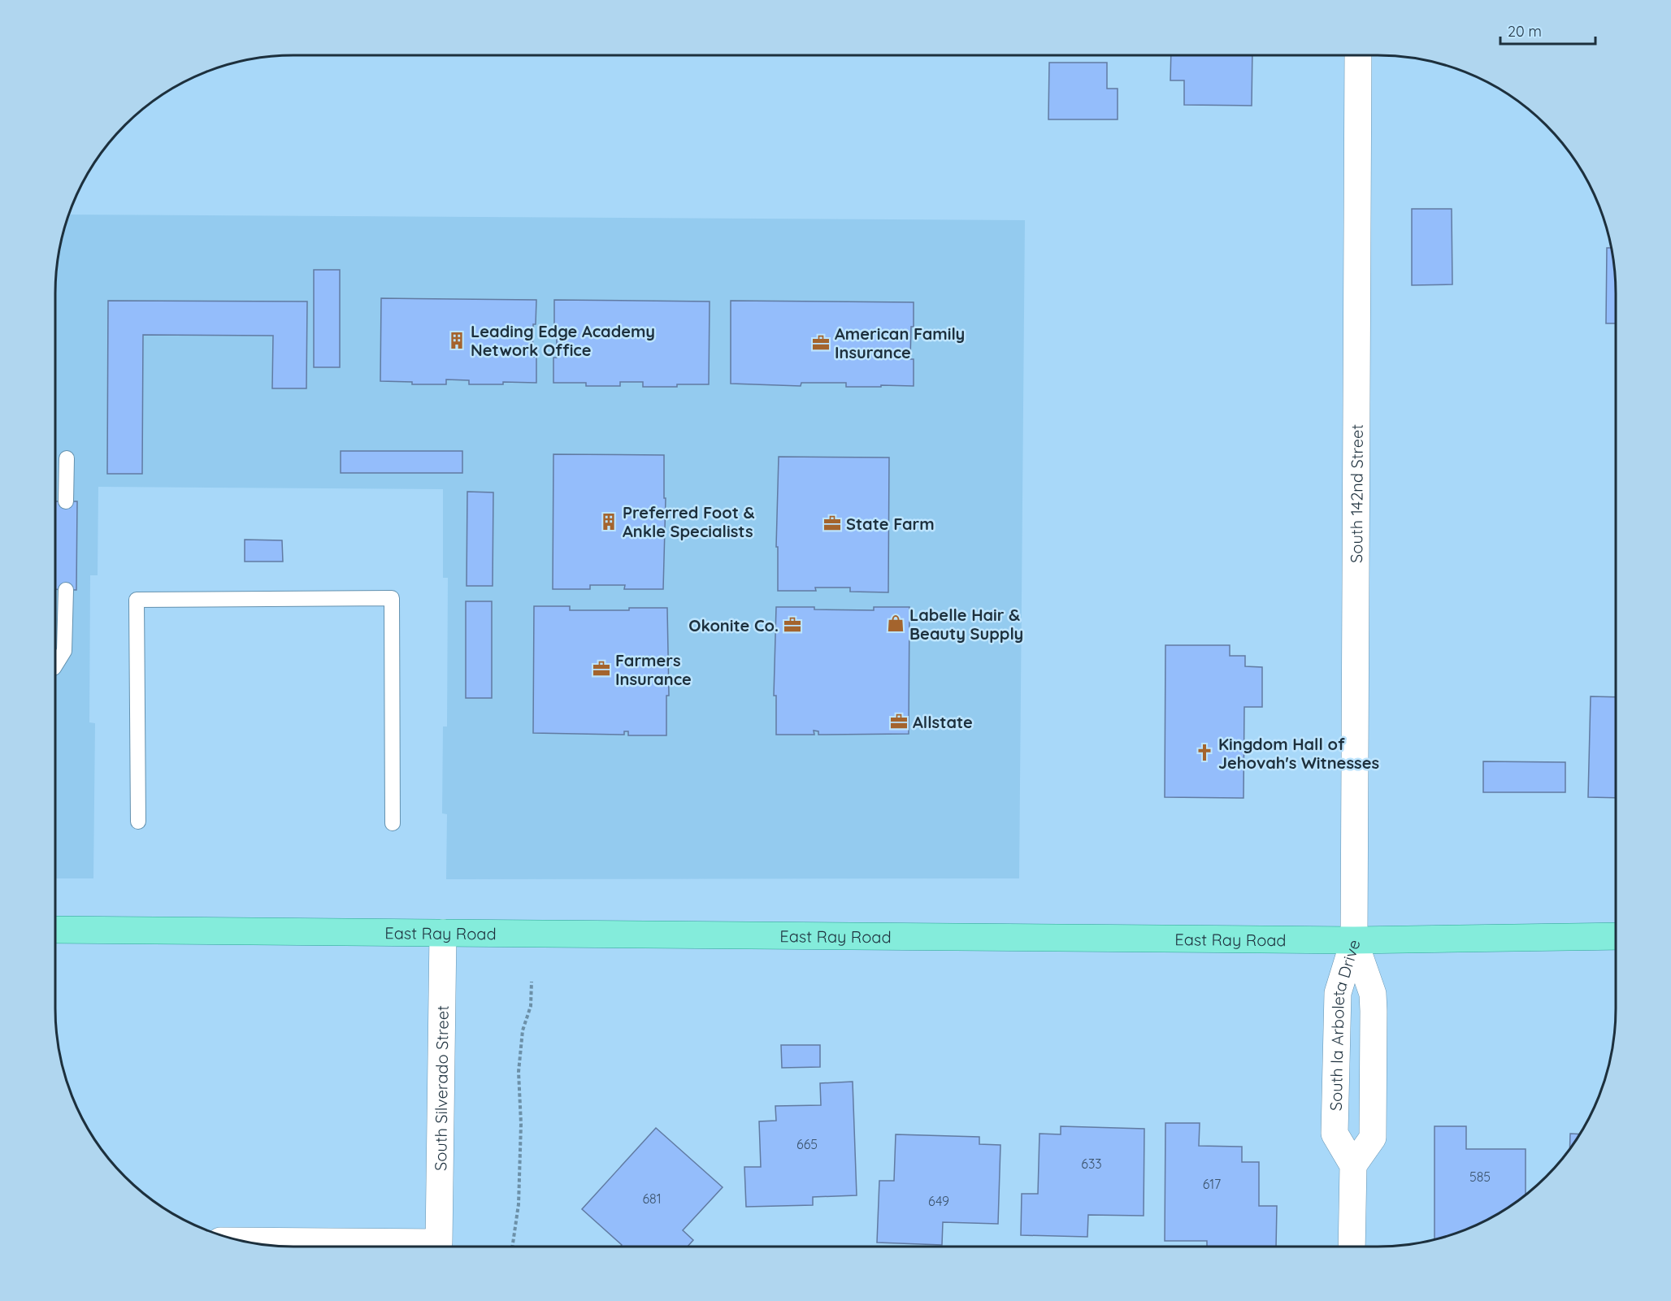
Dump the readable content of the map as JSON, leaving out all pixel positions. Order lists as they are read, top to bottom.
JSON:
{
  "streets": {
    "main road": ["East Ray Road"],
    "street": ["South 142nd Street", "South la Arboleta Drive", "South Silverado Street"]
  },
  "crossings": [
    ["South 142nd Street", "East Ray Road"],
    ["South 142nd Street", "South la Arboleta Drive"],
    ["East Ray Road", "South la Arboleta Drive"],
    ["East Ray Road", "South Silverado Street"]
  ],
  "places": {
    "building": ["Leading Edge Academy Network Office", "Preferred Foot & Ankle Specialists"],
    "office": [
      "American Family Insurance",
      "State Farm",
      "Okonite Co.",
      "Farmers Insurance",
      "Allstate"
    ],
    "shop": ["Labelle Hair & Beauty Supply"],
    "church": ["Kingdom Hall of Jehovah's Witnesses"]
  },
  "house_numbers": [
    "665",
    "633",
    "585",
    "617",
    "681",
    "649"
  ],
  "scale_bar": "20 m"
}
